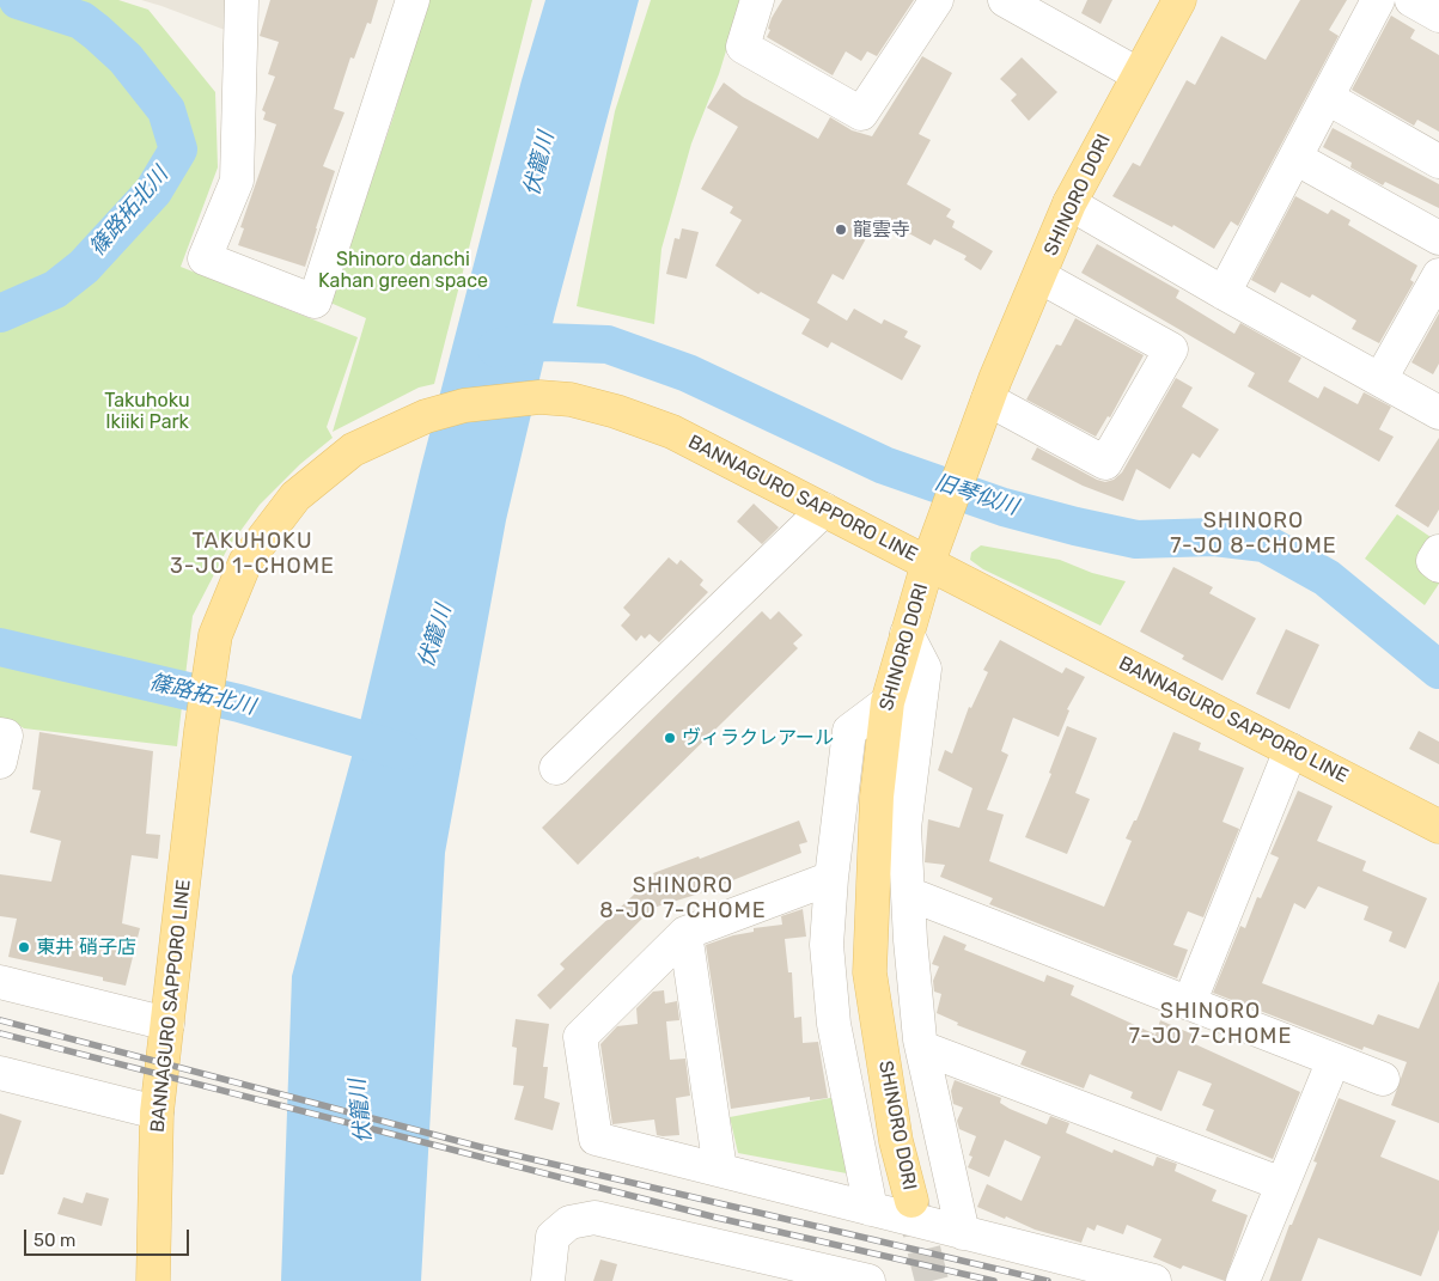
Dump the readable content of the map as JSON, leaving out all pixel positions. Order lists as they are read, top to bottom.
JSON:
{
  "streets": {
    "main road": ["SHINORO DORI", "BANNAGURO SAPPORO LINE"]
  },
  "crossings": [
    ["SHINORO DORI", "BANNAGURO SAPPORO LINE"]
  ],
  "districts": [
    "SHINORO 7-JO 8-CHOME",
    "TAKUHOKU 3-JO 1-CHOME",
    "SHINORO 8-JO 7-CHOME",
    "SHINORO 7-JO 7-CHOME"
  ],
  "water": ["伏籠川", "篠路拓北川", "旧琴似川"],
  "parks": ["Shinoro danchi Kahan green space", "Takuhoku Ikiiki Park"],
  "places": ["龍雲寺", "ヴィラクレアール", "東井 硝子店"],
  "scale_bar": "50 m"
}
